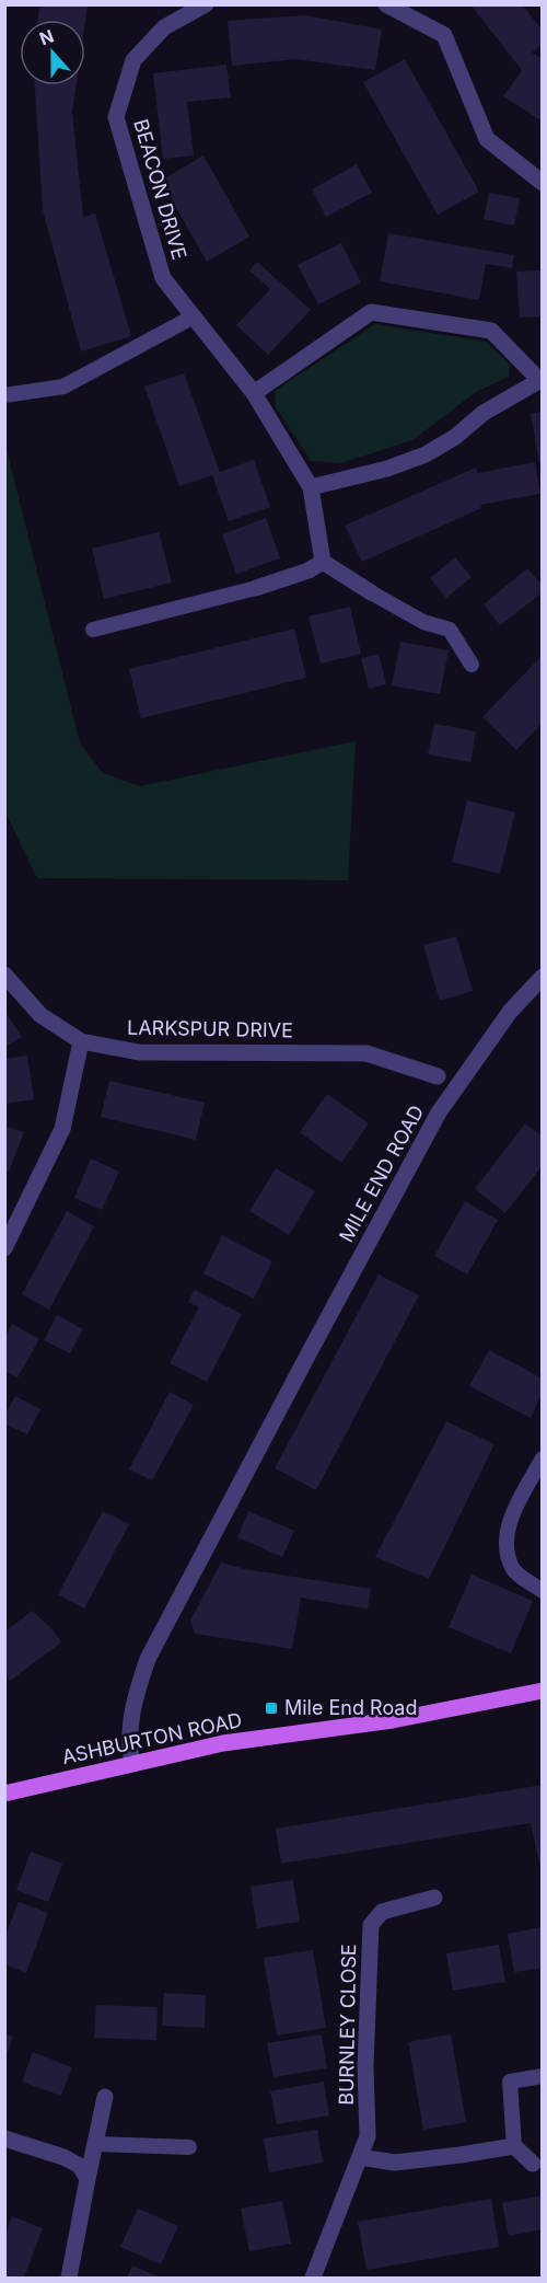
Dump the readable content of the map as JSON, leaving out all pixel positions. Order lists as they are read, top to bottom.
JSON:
{
  "streets": {
    "main road": ["ASHBURTON ROAD"],
    "street": [
      "BEACON DRIVE",
      "LARKSPUR DRIVE",
      "MILE END ROAD",
      "BURNLEY CLOSE"
    ]
  },
  "crossings": [
    ["MILE END ROAD", "ASHBURTON ROAD"]
  ],
  "places": {
    "transit": ["Mile End Road"]
  },
  "north": "top"
}
